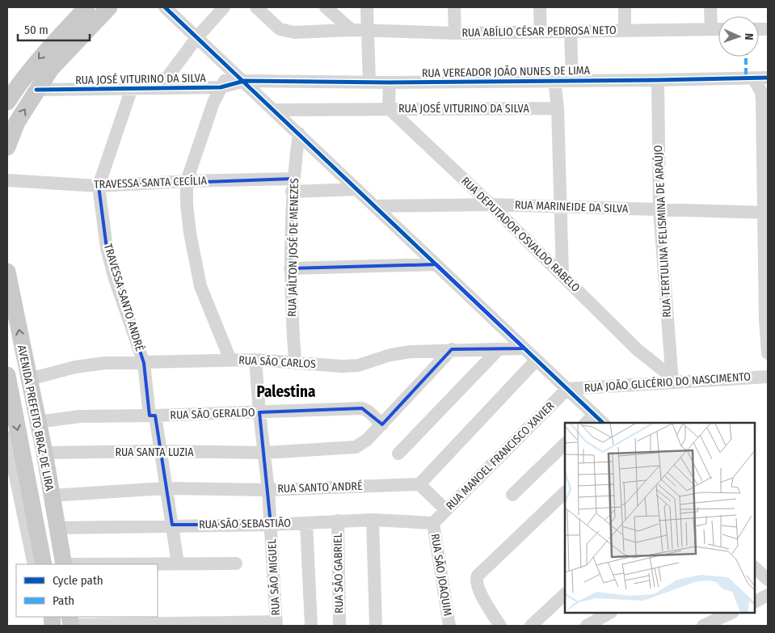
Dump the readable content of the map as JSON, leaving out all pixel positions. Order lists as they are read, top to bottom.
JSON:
{
  "streets": {
    "main road": ["AVENIDA PREFEITO BRAZ DE LIRA"],
    "street": [
      "RUA ABÍLIO CÉSAR PEDROSA NETO",
      "RUA VEREADOR JOÃO NUNES DE LIMA",
      "RUA JOSÉ VITURINO DA SILVA",
      "TRAVESSA SANTA CECÍLIA",
      "RUA MARINEIDE DA SILVA",
      "RUA TERTULINA FELISMINA DE ARAÚJO",
      "RUA DEPUTADOR OSVALDO RABELO",
      "RUA JAÍLTON JOSÉ DE MENEZES",
      "TRAVESSA SANTO ANDRÉ",
      "RUA SÃO CARLOS",
      "RUA JOÃO GLICÉRIO DO NASCIMENTO",
      "RUA SÃO GERALDO",
      "RUA SANTA LUZIA",
      "RUA MANOEL FRANCISCO XAVIER",
      "RUA SANTO ANDRÉ",
      "RUA SÃO SEBASTIÃO",
      "RUA SÃO GABRIEL",
      "RUA SÃO JOAQUIM",
      "RUA SÃO MIGUEL"
    ]
  },
  "crossings": [
    ["RUA VEREADOR JOÃO NUNES DE LIMA", "RUA JOSÉ VITURINO DA SILVA"],
    ["RUA VEREADOR JOÃO NUNES DE LIMA", "RUA TERTULINA FELISMINA DE ARAÚJO"],
    ["RUA JOSÉ VITURINO DA SILVA", "RUA DEPUTADOR OSVALDO RABELO"],
    ["RUA JOSÉ VITURINO DA SILVA", "TRAVESSA SANTO ANDRÉ"],
    ["TRAVESSA SANTA CECÍLIA", "RUA JAÍLTON JOSÉ DE MENEZES"],
    ["TRAVESSA SANTA CECÍLIA", "TRAVESSA SANTO ANDRÉ"],
    ["RUA MARINEIDE DA SILVA", "RUA TERTULINA FELISMINA DE ARAÚJO"],
    ["RUA MARINEIDE DA SILVA", "RUA DEPUTADOR OSVALDO RABELO"],
    ["RUA TERTULINA FELISMINA DE ARAÚJO", "RUA DEPUTADOR OSVALDO RABELO"],
    ["RUA TERTULINA FELISMINA DE ARAÚJO", "RUA JOÃO GLICÉRIO DO NASCIMENTO"],
    ["RUA DEPUTADOR OSVALDO RABELO", "RUA JOÃO GLICÉRIO DO NASCIMENTO"],
    ["RUA JAÍLTON JOSÉ DE MENEZES", "RUA SÃO CARLOS"],
    ["TRAVESSA SANTO ANDRÉ", "RUA SÃO CARLOS"],
    ["TRAVESSA SANTO ANDRÉ", "RUA SÃO GERALDO"],
    ["TRAVESSA SANTO ANDRÉ", "RUA SANTA LUZIA"],
    ["TRAVESSA SANTO ANDRÉ", "RUA SANTO ANDRÉ"],
    ["TRAVESSA SANTO ANDRÉ", "RUA SÃO SEBASTIÃO"],
    ["RUA SÃO CARLOS", "AVENIDA PREFEITO BRAZ DE LIRA"],
    ["RUA SÃO CARLOS", "RUA SANTA LUZIA"],
    ["RUA SÃO CARLOS", "RUA SÃO MIGUEL"],
    ["RUA JOÃO GLICÉRIO DO NASCIMENTO", "RUA MANOEL FRANCISCO XAVIER"],
    ["RUA SÃO GERALDO", "AVENIDA PREFEITO BRAZ DE LIRA"],
    ["RUA SÃO GERALDO", "RUA SANTA LUZIA"],
    ["RUA SÃO GERALDO", "RUA SÃO MIGUEL"],
    ["AVENIDA PREFEITO BRAZ DE LIRA", "RUA SANTA LUZIA"],
    ["AVENIDA PREFEITO BRAZ DE LIRA", "RUA SANTO ANDRÉ"],
    ["AVENIDA PREFEITO BRAZ DE LIRA", "RUA SÃO SEBASTIÃO"],
    ["RUA SANTA LUZIA", "RUA SÃO MIGUEL"],
    ["RUA MANOEL FRANCISCO XAVIER", "RUA SÃO SEBASTIÃO"],
    ["RUA MANOEL FRANCISCO XAVIER", "RUA SÃO JOAQUIM"],
    ["RUA SANTO ANDRÉ", "RUA SÃO MIGUEL"],
    ["RUA SÃO SEBASTIÃO", "RUA SÃO GABRIEL"],
    ["RUA SÃO SEBASTIÃO", "RUA SÃO JOAQUIM"],
    ["RUA SÃO SEBASTIÃO", "RUA SÃO MIGUEL"]
  ],
  "districts": ["Palestina"],
  "legend": ["Cycle path", "Path"],
  "scale_bar": "50 m",
  "north": "right"
}
